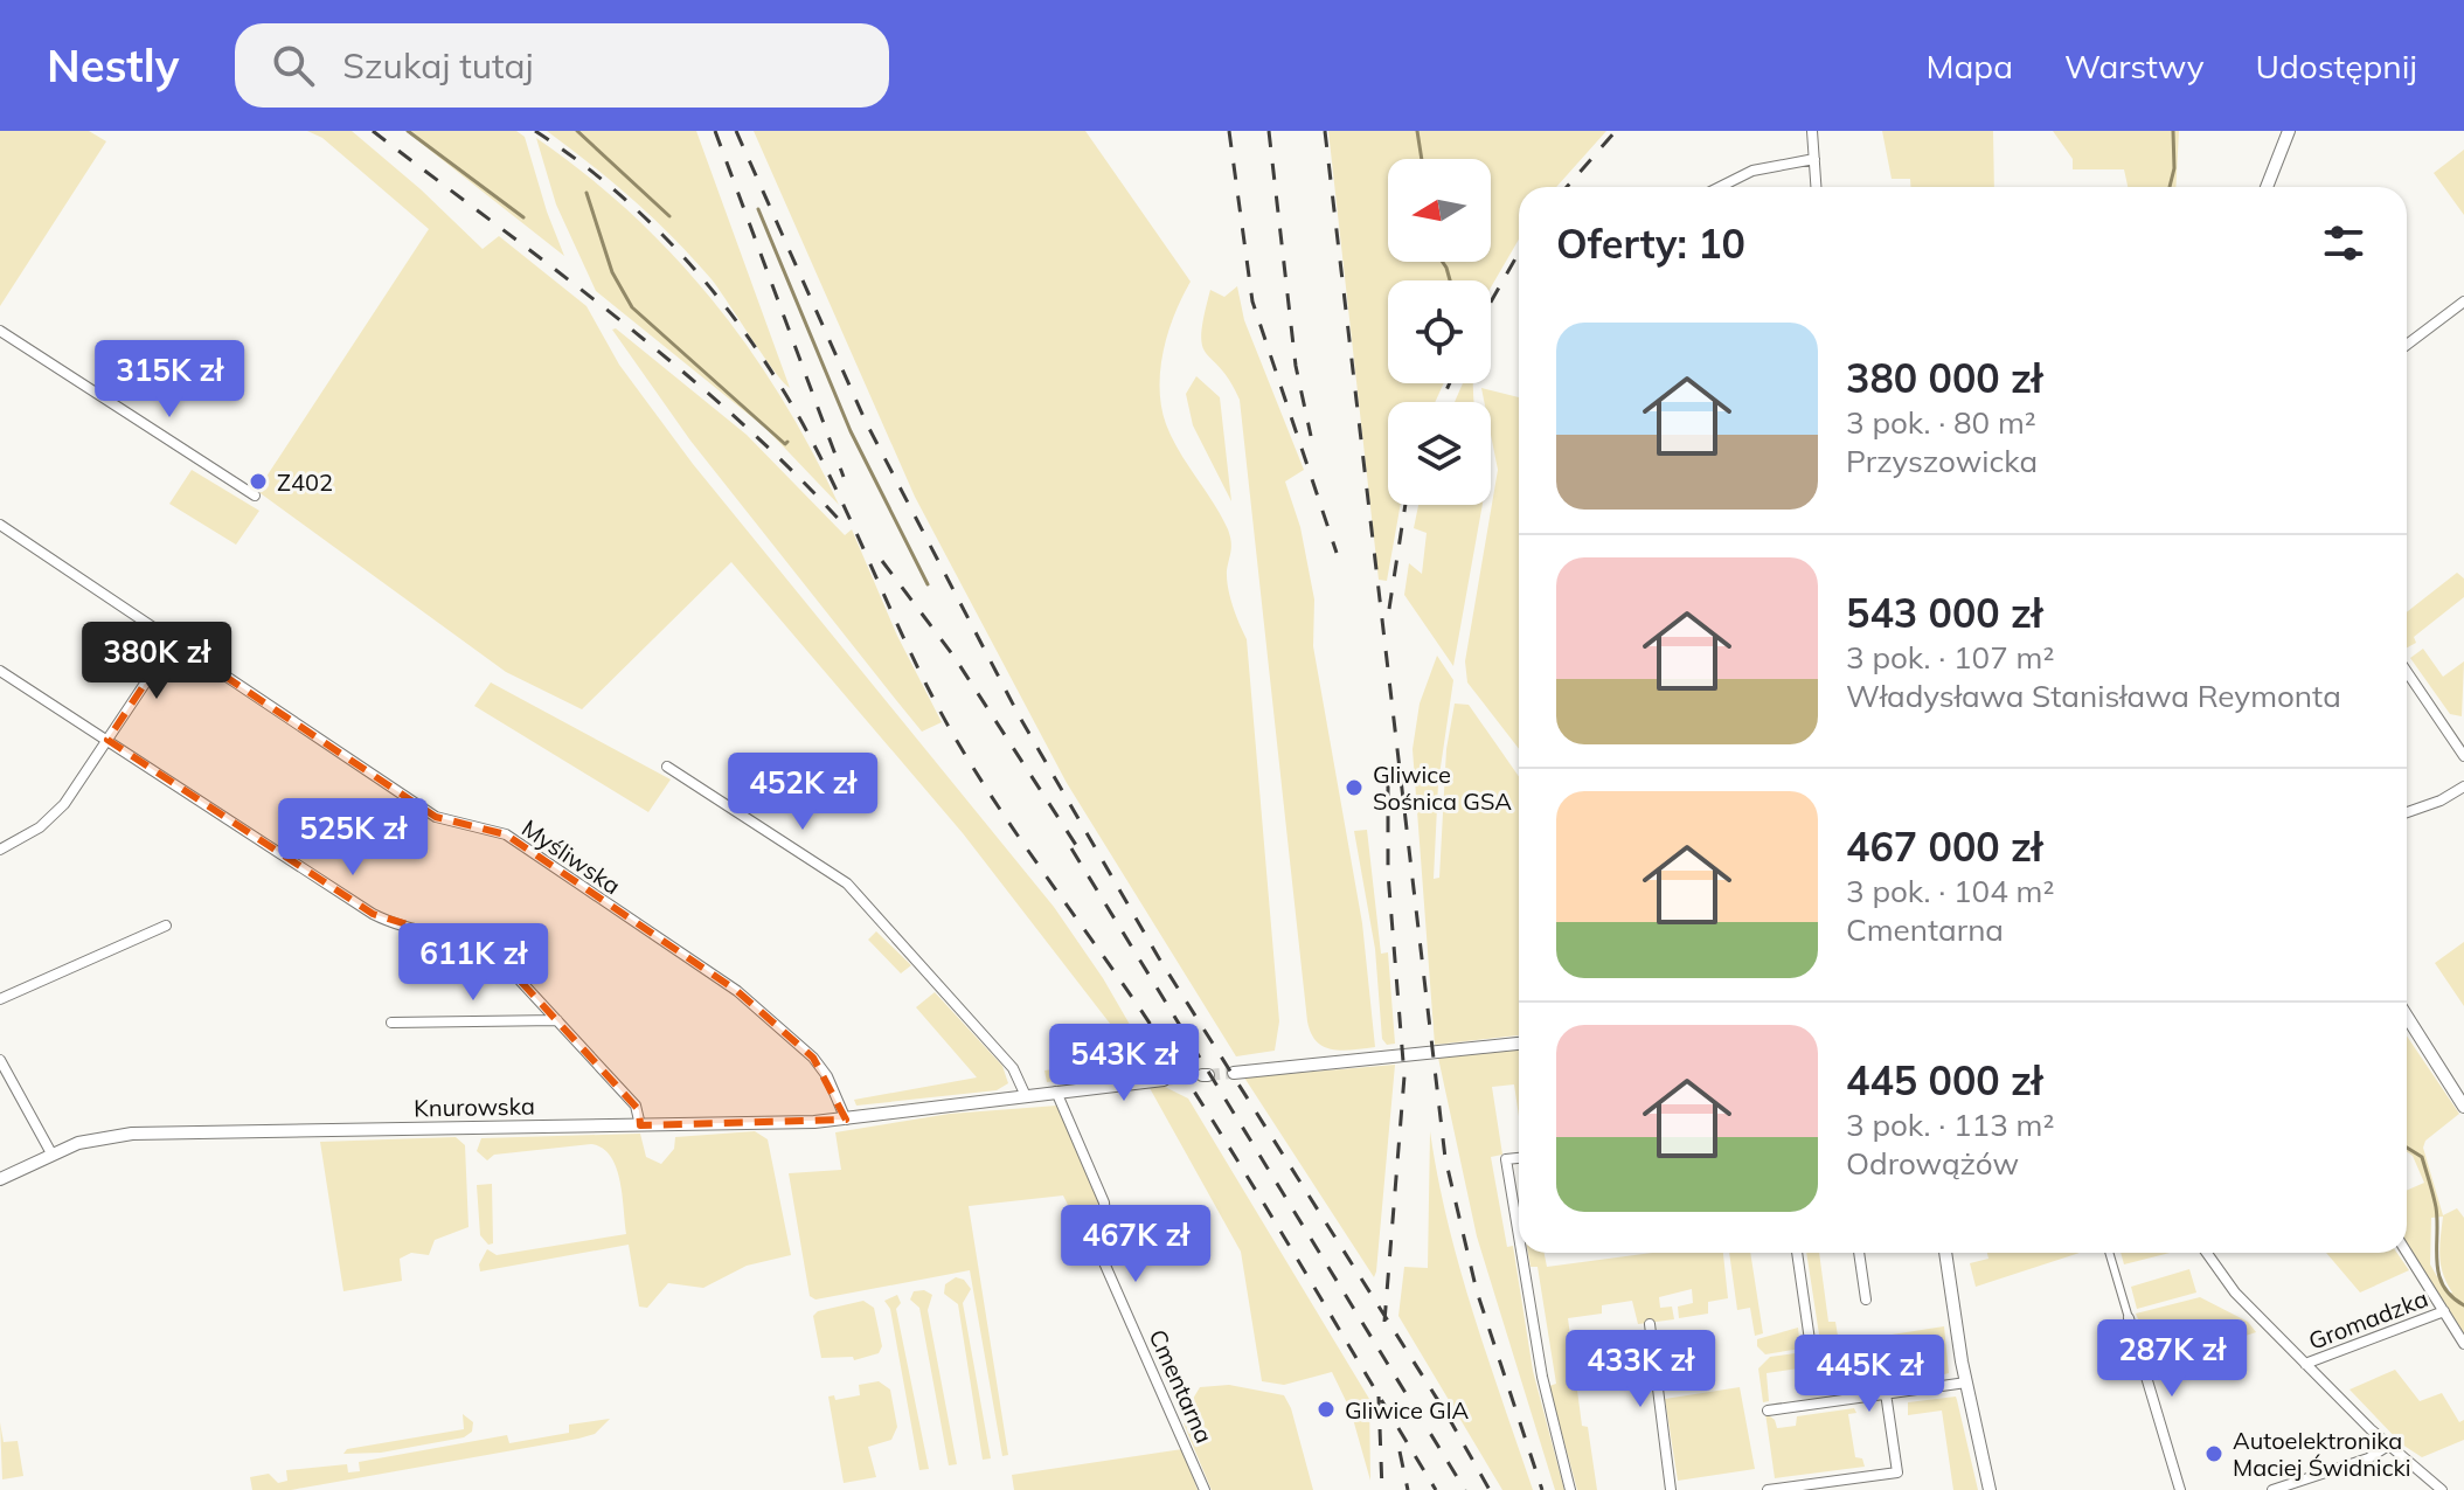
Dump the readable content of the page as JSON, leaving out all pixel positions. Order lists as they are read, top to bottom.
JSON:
{
  "streets": {
    "street": [
      "Myśliwska",
      "Knurowska",
      "Gromadzka",
      "Cmentarna"
    ]
  },
  "crossings": [
    ["Myśliwska", "Knurowska"],
    ["Knurowska", "Cmentarna"]
  ],
  "places": [
    "Z402",
    "Gliwice Sośnica GSA",
    "Gliwice GlA",
    "Autoelektronika Maciej Świdnicki"
  ],
  "north": "left",
  "page": {
    "header": "Nestly",
    "search": "Szukaj tutaj",
    "nav": ["Mapa", "Warstwy", "Udostępnij"],
    "heading": "Oferty: 10",
    "list": [
      {
        "name": "380 000 zł",
        "note": "3 pok. · 80 m² · Przyszowicka"
      },
      {
        "name": "543 000 zł",
        "note": "3 pok. · 107 m² · Władysława Stanisława Reymonta"
      },
      {
        "name": "467 000 zł",
        "note": "3 pok. · 104 m² · Cmentarna"
      },
      {
        "name": "445 000 zł",
        "note": "3 pok. · 113 m² · Odrowążów"
      }
    ],
    "price": [
      "315K zł",
      "380K zł",
      "452K zł",
      "525K zł",
      "611K zł",
      "543K zł",
      "467K zł",
      "287K zł",
      "433K zł",
      "445K zł"
    ]
  }
}
